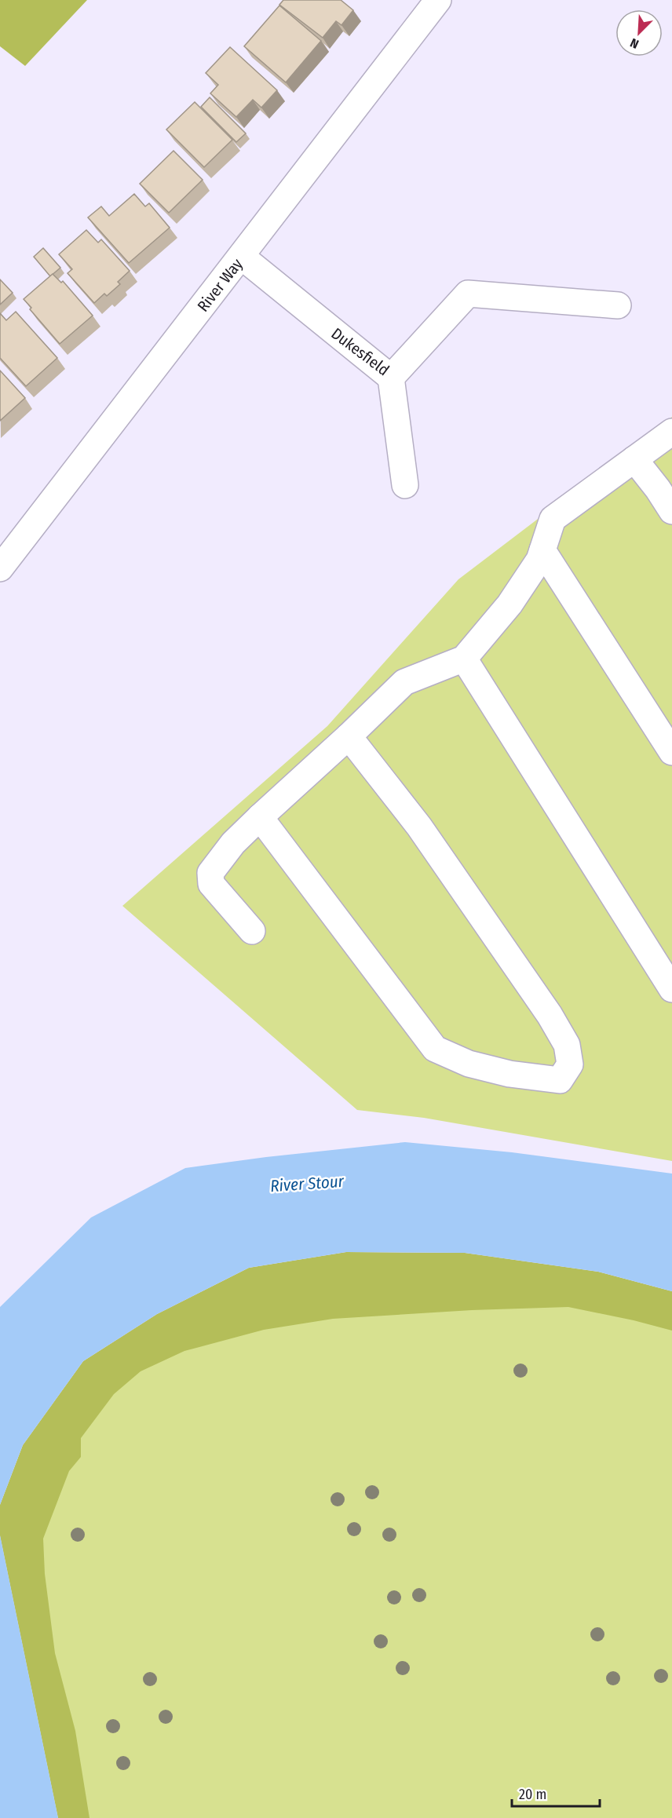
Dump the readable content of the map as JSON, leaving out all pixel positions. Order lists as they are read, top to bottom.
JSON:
{
  "streets": {
    "street": ["River Way", "Dukesfield"]
  },
  "crossings": [
    ["River Way", "Dukesfield"]
  ],
  "water": ["River Stour"],
  "scale_bar": "20 m",
  "north": "bottom left"
}
